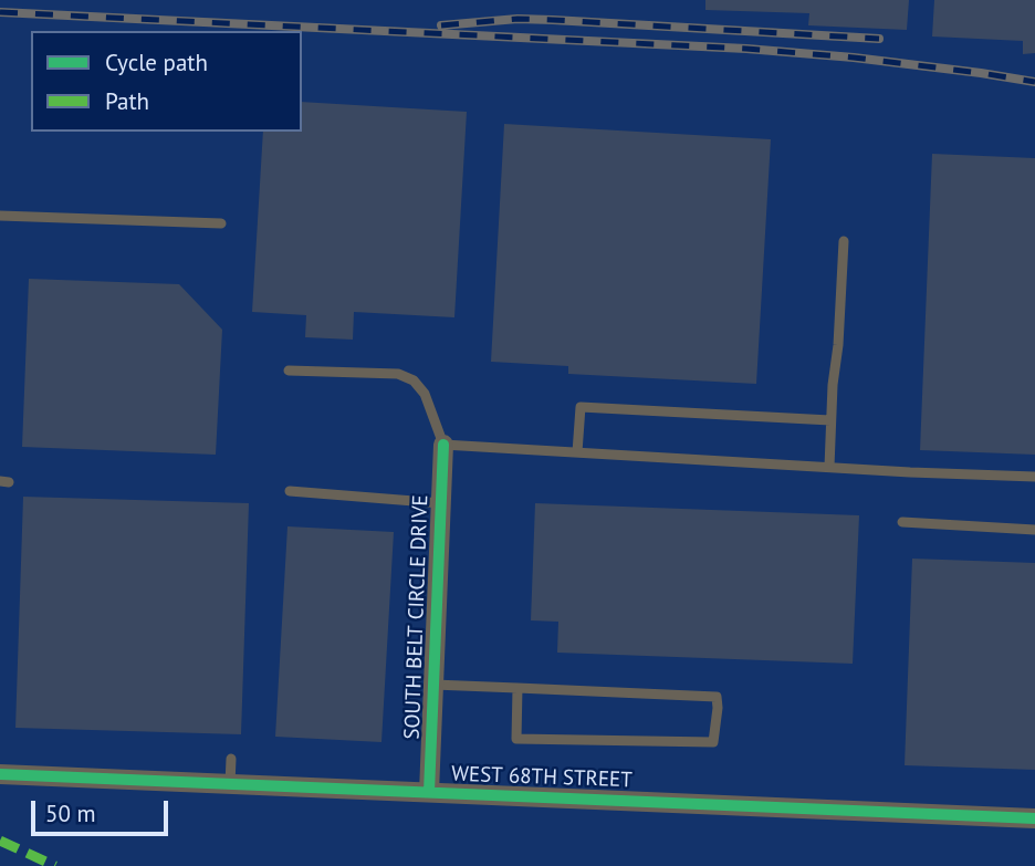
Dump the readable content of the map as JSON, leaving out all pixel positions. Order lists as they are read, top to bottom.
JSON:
{
  "streets": {
    "street": ["SOUTH BELT CIRCLE DRIVE", "WEST 68TH STREET"]
  },
  "crossings": [
    ["SOUTH BELT CIRCLE DRIVE", "WEST 68TH STREET"]
  ],
  "legend": ["Cycle path", "Path"],
  "scale_bar": "50 m"
}
